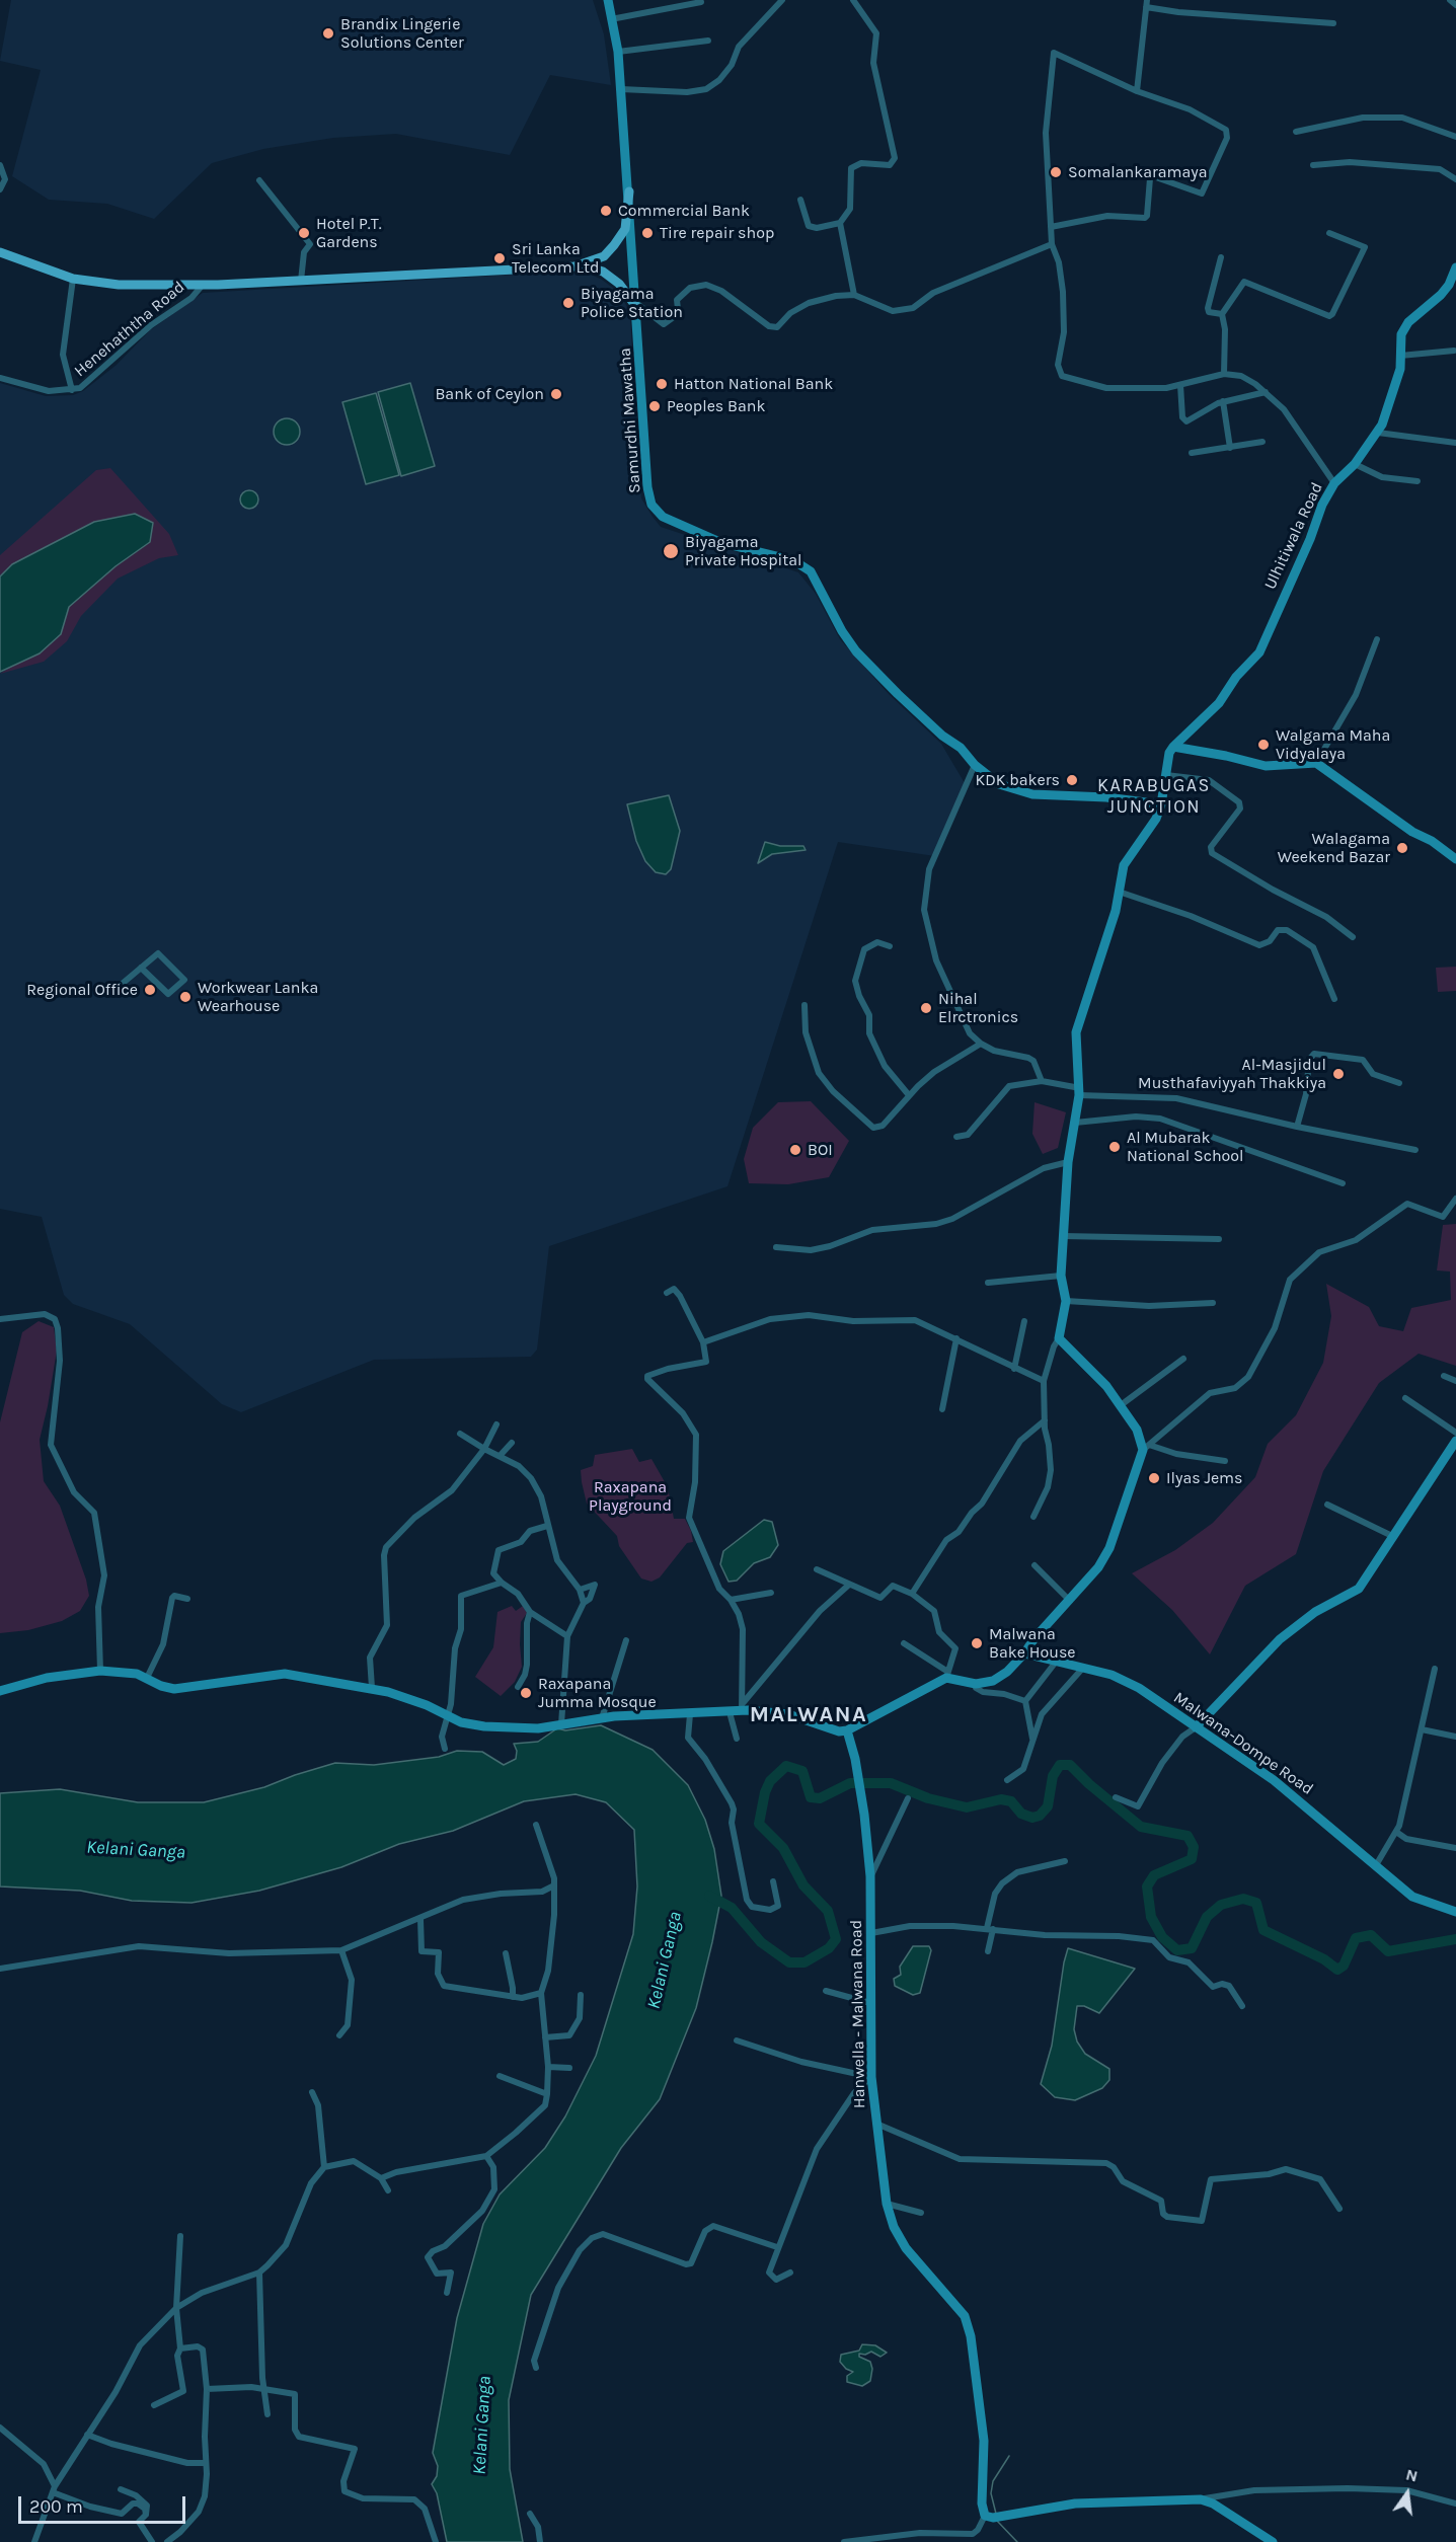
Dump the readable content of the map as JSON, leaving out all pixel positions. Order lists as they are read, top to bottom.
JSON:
{
  "streets": {
    "main road": [
      "Samurdhi Mawatha",
      "Ulhitiwala Road",
      "Malwana-Dompe Road",
      "Hanwella - Malwana Road"
    ],
    "street": ["Henehaththa Road"]
  },
  "districts": ["KARABUGAS JUNCTION", "MALWANA"],
  "water": ["Kelani Ganga"],
  "parks": ["Raxapana Playground"],
  "places": [
    "Brandix Lingerie Solutions Center",
    "Somalankaramaya",
    "Commercial Bank",
    "Hotel P.T. Gardens",
    "Tire repair shop",
    "Sri Lanka Telecom Ltd",
    "Biyagama Police Station",
    "Hatton National Bank",
    "Bank of Ceylon",
    "Peoples Bank",
    "Biyagama Private Hospital",
    "Walgama Maha Vidyalaya",
    "KDK bakers",
    "Walagama Weekend Bazar",
    "Regional Office",
    "Workwear Lanka Wearhouse",
    "Nihal Elrctronics",
    "Al-Masjidul Musthafaviyyah Thakkiya",
    "Al Mubarak National School",
    "BOI",
    "Ilyas Jems",
    "Malwana Bake House",
    "Raxapana Jumma Mosque"
  ],
  "scale_bar": "200 m",
  "north": "top"
}
